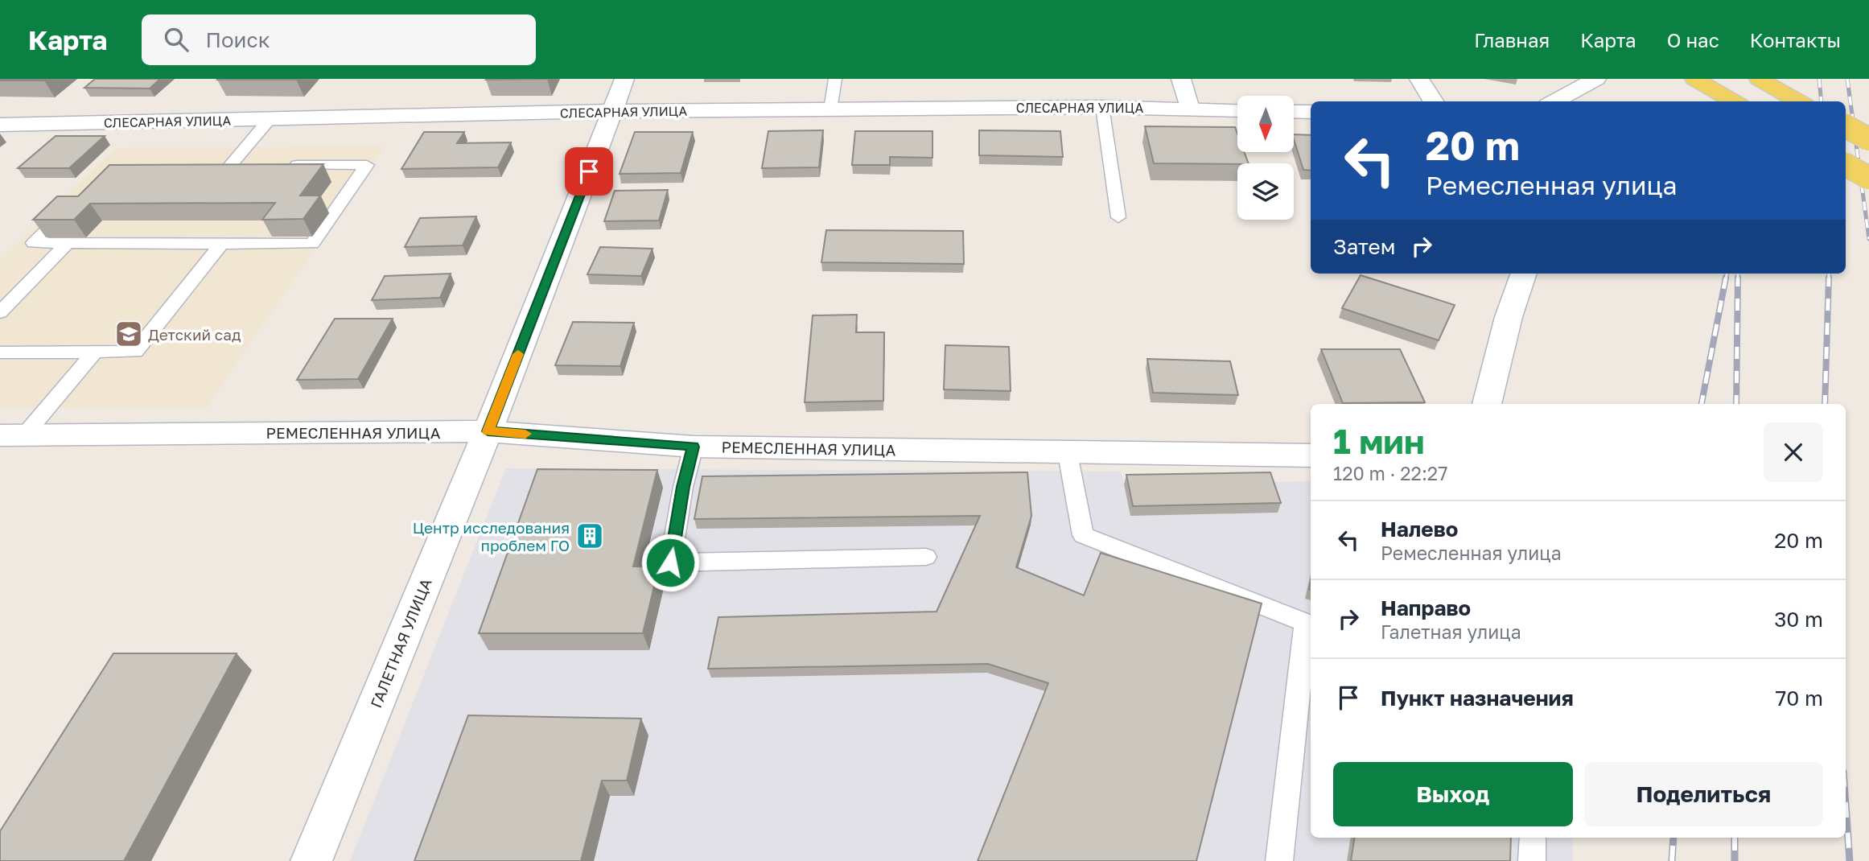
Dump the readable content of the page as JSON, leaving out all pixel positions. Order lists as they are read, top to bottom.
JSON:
{
  "streets": {
    "street": ["СЛЕСАРНАЯ УЛИЦА", "РЕМЕСЛЕННАЯ УЛИЦА", "ГАЛЕТНАЯ УЛИЦА"]
  },
  "crossings": [
    ["СЛЕСАРНАЯ УЛИЦА", "ГАЛЕТНАЯ УЛИЦА"],
    ["РЕМЕСЛЕННАЯ УЛИЦА", "ГАЛЕТНАЯ УЛИЦА"]
  ],
  "places": {
    "school or university": ["Детский сад"],
    "building": ["Центр исследования проблем ГО"]
  },
  "north": "bottom",
  "page": {
    "header": "Карта",
    "search": "Поиск",
    "nav": [
      "Главная",
      "Карта",
      "О нас",
      "Контакты"
    ],
    "turn": ["20 m", "Ремесленная улица"],
    "then": "Затем",
    "heading": ["1 мин", "120 m · 22:27"],
    "list": [
      {
        "name": "Налево",
        "note": "Ремесленная улица",
        "value": "20 m"
      },
      {
        "name": "Направо",
        "note": "Галетная улица",
        "value": "30 m"
      },
      {
        "name": "Пункт назначения",
        "value": "70 m"
      }
    ],
    "buttons": ["Выход", "Поделиться"]
  }
}
